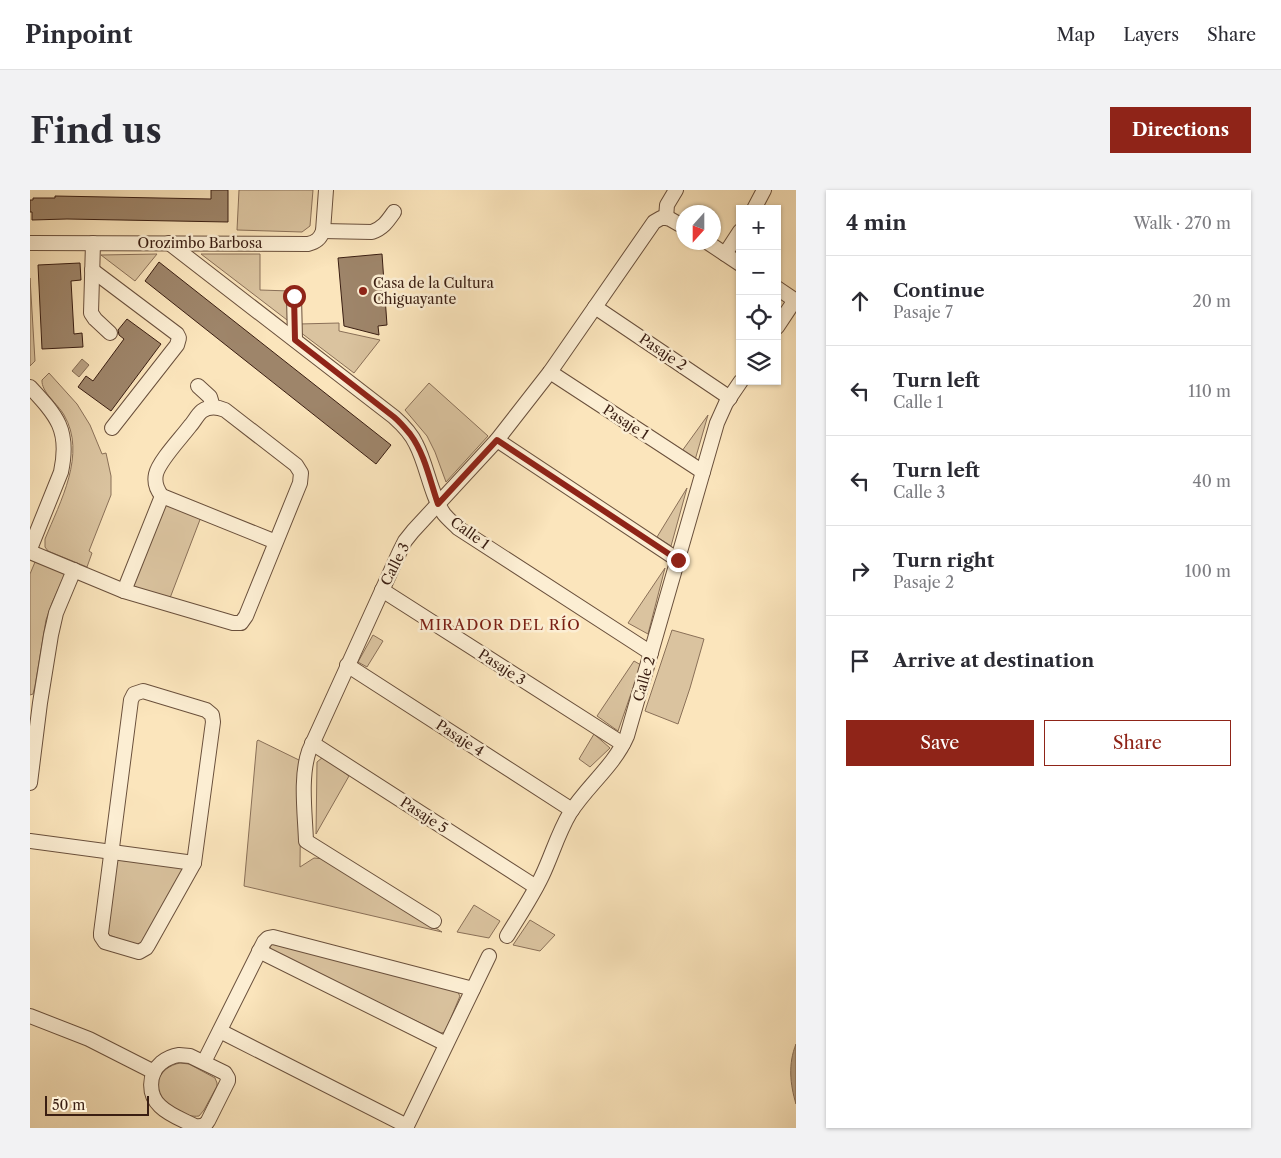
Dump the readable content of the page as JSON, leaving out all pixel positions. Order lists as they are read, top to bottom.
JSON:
{
  "streets": {
    "street": [
      "Orozimbo Barbosa",
      "Pasaje 2",
      "Pasaje 1",
      "Calle 1",
      "Calle 3",
      "Pasaje 3",
      "Calle 2",
      "Pasaje 4",
      "Pasaje 5"
    ]
  },
  "crossings": [
    ["Orozimbo Barbosa", "Calle 1"],
    ["Pasaje 2", "Calle 3"],
    ["Pasaje 2", "Calle 2"],
    ["Pasaje 1", "Calle 3"],
    ["Pasaje 1", "Calle 2"],
    ["Calle 1", "Calle 3"],
    ["Calle 1", "Calle 2"],
    ["Calle 3", "Pasaje 3"],
    ["Calle 3", "Pasaje 4"],
    ["Calle 3", "Pasaje 5"],
    ["Pasaje 3", "Calle 2"],
    ["Calle 2", "Pasaje 4"],
    ["Calle 2", "Pasaje 5"]
  ],
  "districts": ["MIRADOR DEL RÍO"],
  "places": ["Casa de la Cultura Chiguayante"],
  "scale_bar": "50 m",
  "north": "bottom",
  "page": {
    "header": "Pinpoint",
    "nav": ["Map", "Layers", "Share"],
    "buttons": [
      "Directions",
      ["Save", "Share"]
    ],
    "title": "Find us",
    "heading": ["4 min", "Walk · 270 m"],
    "map_buttons": ["+", "−"],
    "list": [
      ["Continue", "Pasaje 7", "20 m"],
      ["Turn left", "Calle 1", "110 m"],
      ["Turn left", "Calle 3", "40 m"],
      ["Turn right", "Pasaje 2", "100 m"],
      "Arrive at destination"
    ],
    "scale": "50 m"
  }
}
